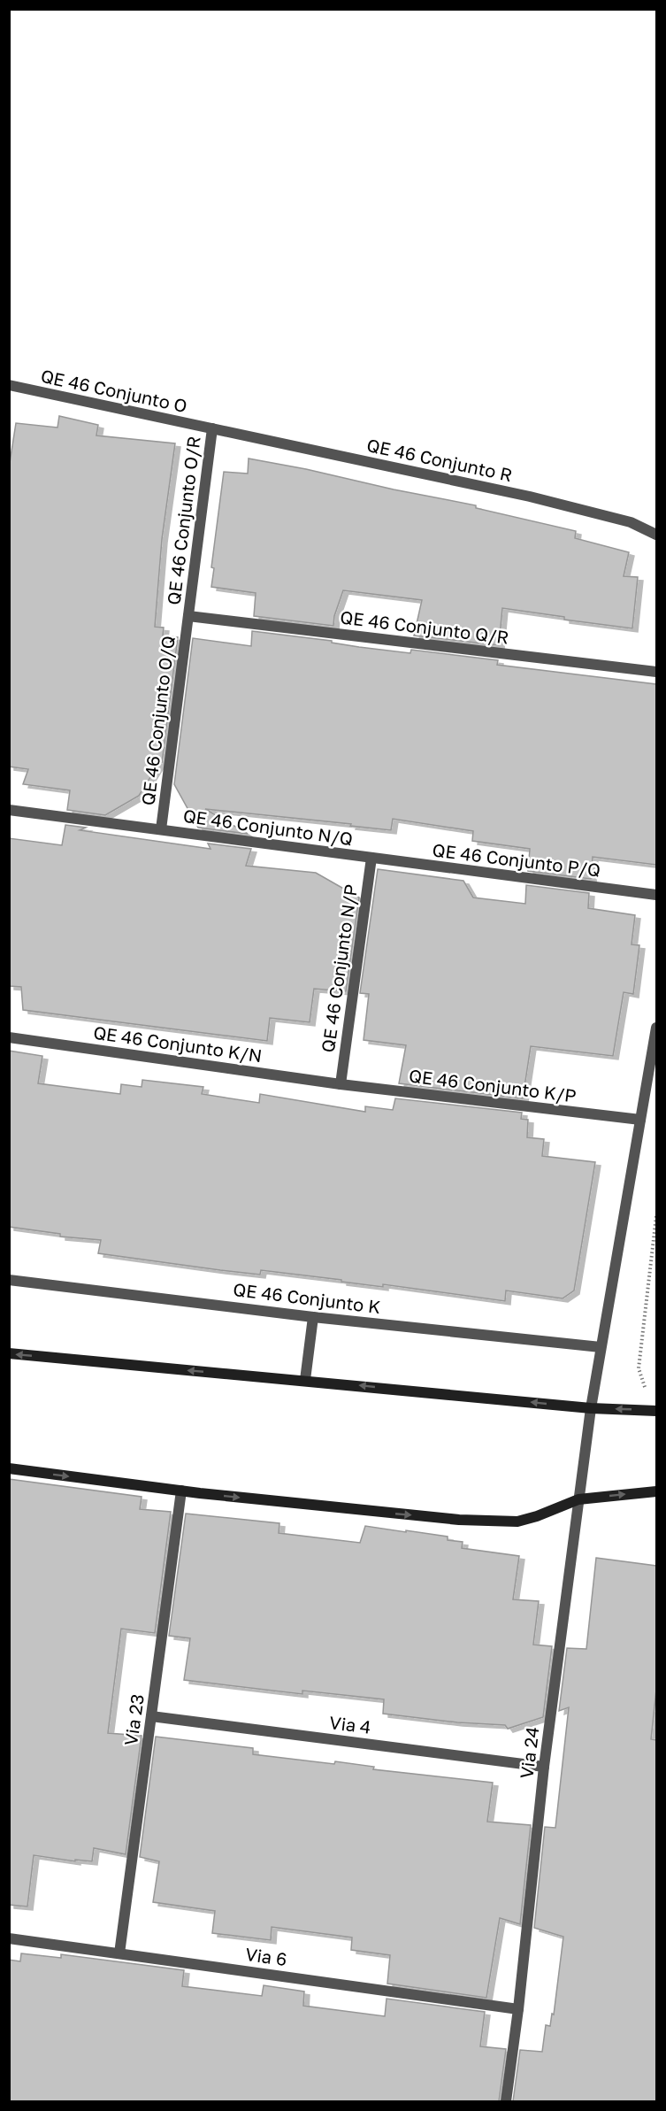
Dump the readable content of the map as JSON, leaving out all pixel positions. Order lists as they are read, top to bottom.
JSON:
{
  "streets": {
    "street": [
      "QE 46 Conjunto O",
      "QE 46 Conjunto R",
      "QE 46 Conjunto O/R",
      "QE 46 Conjunto Q/R",
      "QE 46 Conjunto O/Q",
      "QE 46 Conjunto N/Q",
      "QE 46 Conjunto P/Q",
      "QE 46 Conjunto N/P",
      "QE 46 Conjunto K/N",
      "QE 46 Conjunto K/P",
      "QE 46 Conjunto K",
      "Via 23",
      "Via 4",
      "Via 24",
      "Via 6"
    ]
  },
  "crossings": [
    ["QE 46 Conjunto O", "QE 46 Conjunto R"],
    ["QE 46 Conjunto O", "QE 46 Conjunto O/R"],
    ["QE 46 Conjunto R", "QE 46 Conjunto O/R"],
    ["QE 46 Conjunto O/R", "QE 46 Conjunto Q/R"],
    ["QE 46 Conjunto O/R", "QE 46 Conjunto O/Q"],
    ["QE 46 Conjunto Q/R", "QE 46 Conjunto O/Q"],
    ["QE 46 Conjunto O/Q", "QE 46 Conjunto N/Q"],
    ["QE 46 Conjunto N/Q", "QE 46 Conjunto P/Q"],
    ["QE 46 Conjunto N/Q", "QE 46 Conjunto N/P"],
    ["QE 46 Conjunto P/Q", "QE 46 Conjunto N/P"],
    ["QE 46 Conjunto N/P", "QE 46 Conjunto K/N"],
    ["QE 46 Conjunto N/P", "QE 46 Conjunto K/P"],
    ["QE 46 Conjunto K/N", "QE 46 Conjunto K/P"],
    ["Via 23", "Via 4"],
    ["Via 23", "Via 6"],
    ["Via 4", "Via 24"],
    ["Via 24", "Via 6"]
  ]
}
